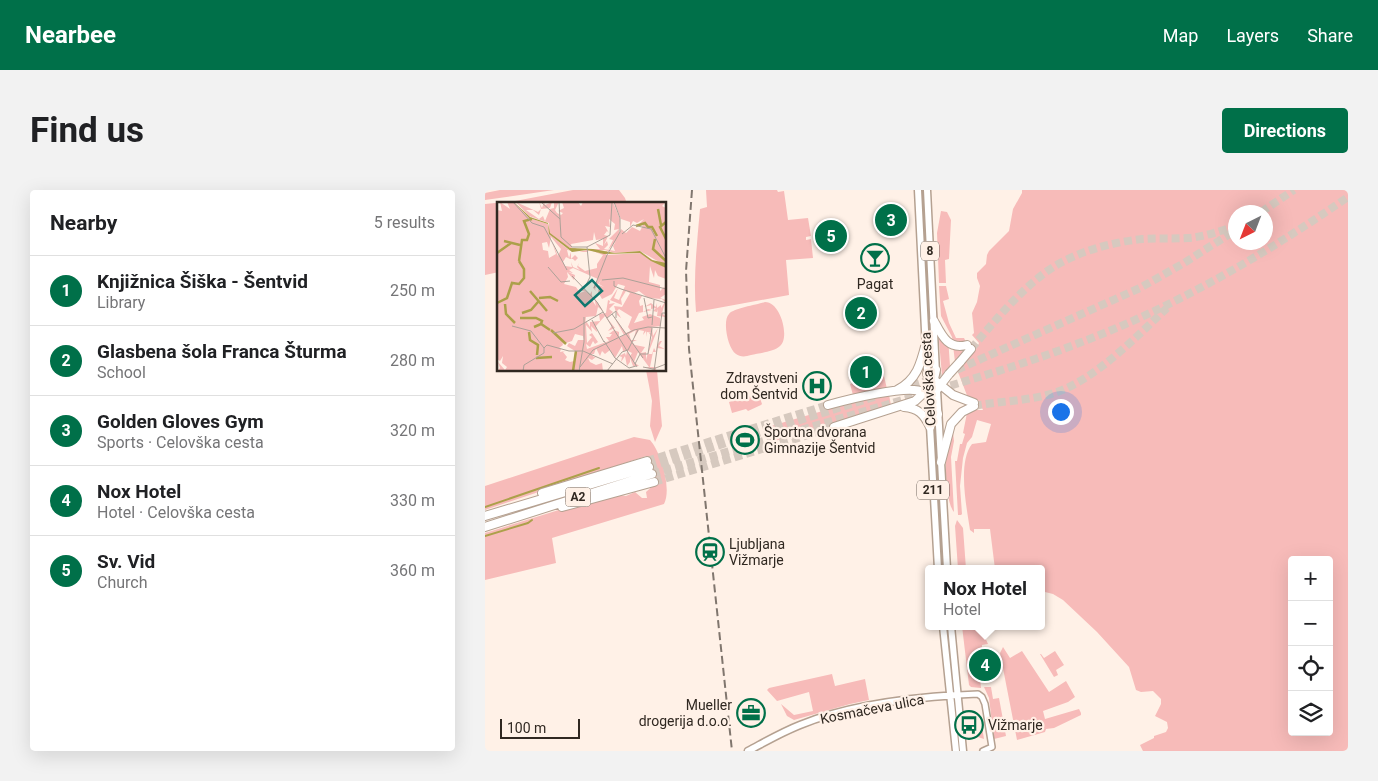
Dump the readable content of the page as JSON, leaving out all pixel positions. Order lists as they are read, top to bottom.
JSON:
{
  "streets": {
    "highway": ["A2"],
    "main road": [
      "8",
      "Celovška cesta",
      "211",
      "Kosmačeva ulica"
    ]
  },
  "places": {
    "bar": ["Pagat"],
    "hospital": ["Zdravstveni dom Šentvid"],
    "sports": ["Športna dvorana Gimnazije Šentvid"],
    "station": ["Ljubljana Vižmarje"],
    "office": ["Mueller drogerija d.o.o."],
    "bus stop": ["Vižmarje"]
  },
  "scale_bar": "100 m",
  "north": "bottom left",
  "page": {
    "header": "Nearbee",
    "nav": ["Map", "Layers", "Share"],
    "buttons": "Directions",
    "title": "Find us",
    "heading": ["Nearby", "5 results"],
    "pins": [
      "3",
      "5",
      "2",
      "1",
      "4"
    ],
    "list": [
      {
        "mark": "1",
        "name": "Knjižnica Šiška - Šentvid",
        "note": "Library",
        "value": "250 m"
      },
      {
        "mark": "2",
        "name": "Glasbena šola Franca Šturma",
        "note": "School",
        "value": "280 m"
      },
      {
        "mark": "3",
        "name": "Golden Gloves Gym",
        "note": "Sports · Celovška cesta",
        "value": "320 m"
      },
      {
        "mark": "4",
        "name": "Nox Hotel",
        "note": "Hotel · Celovška cesta",
        "value": "330 m"
      },
      {
        "mark": "5",
        "name": "Sv. Vid",
        "note": "Church",
        "value": "360 m"
      }
    ],
    "map_buttons": ["+", "−"],
    "popup": ["Nox Hotel", "Hotel"],
    "scale": "100 m"
  }
}
